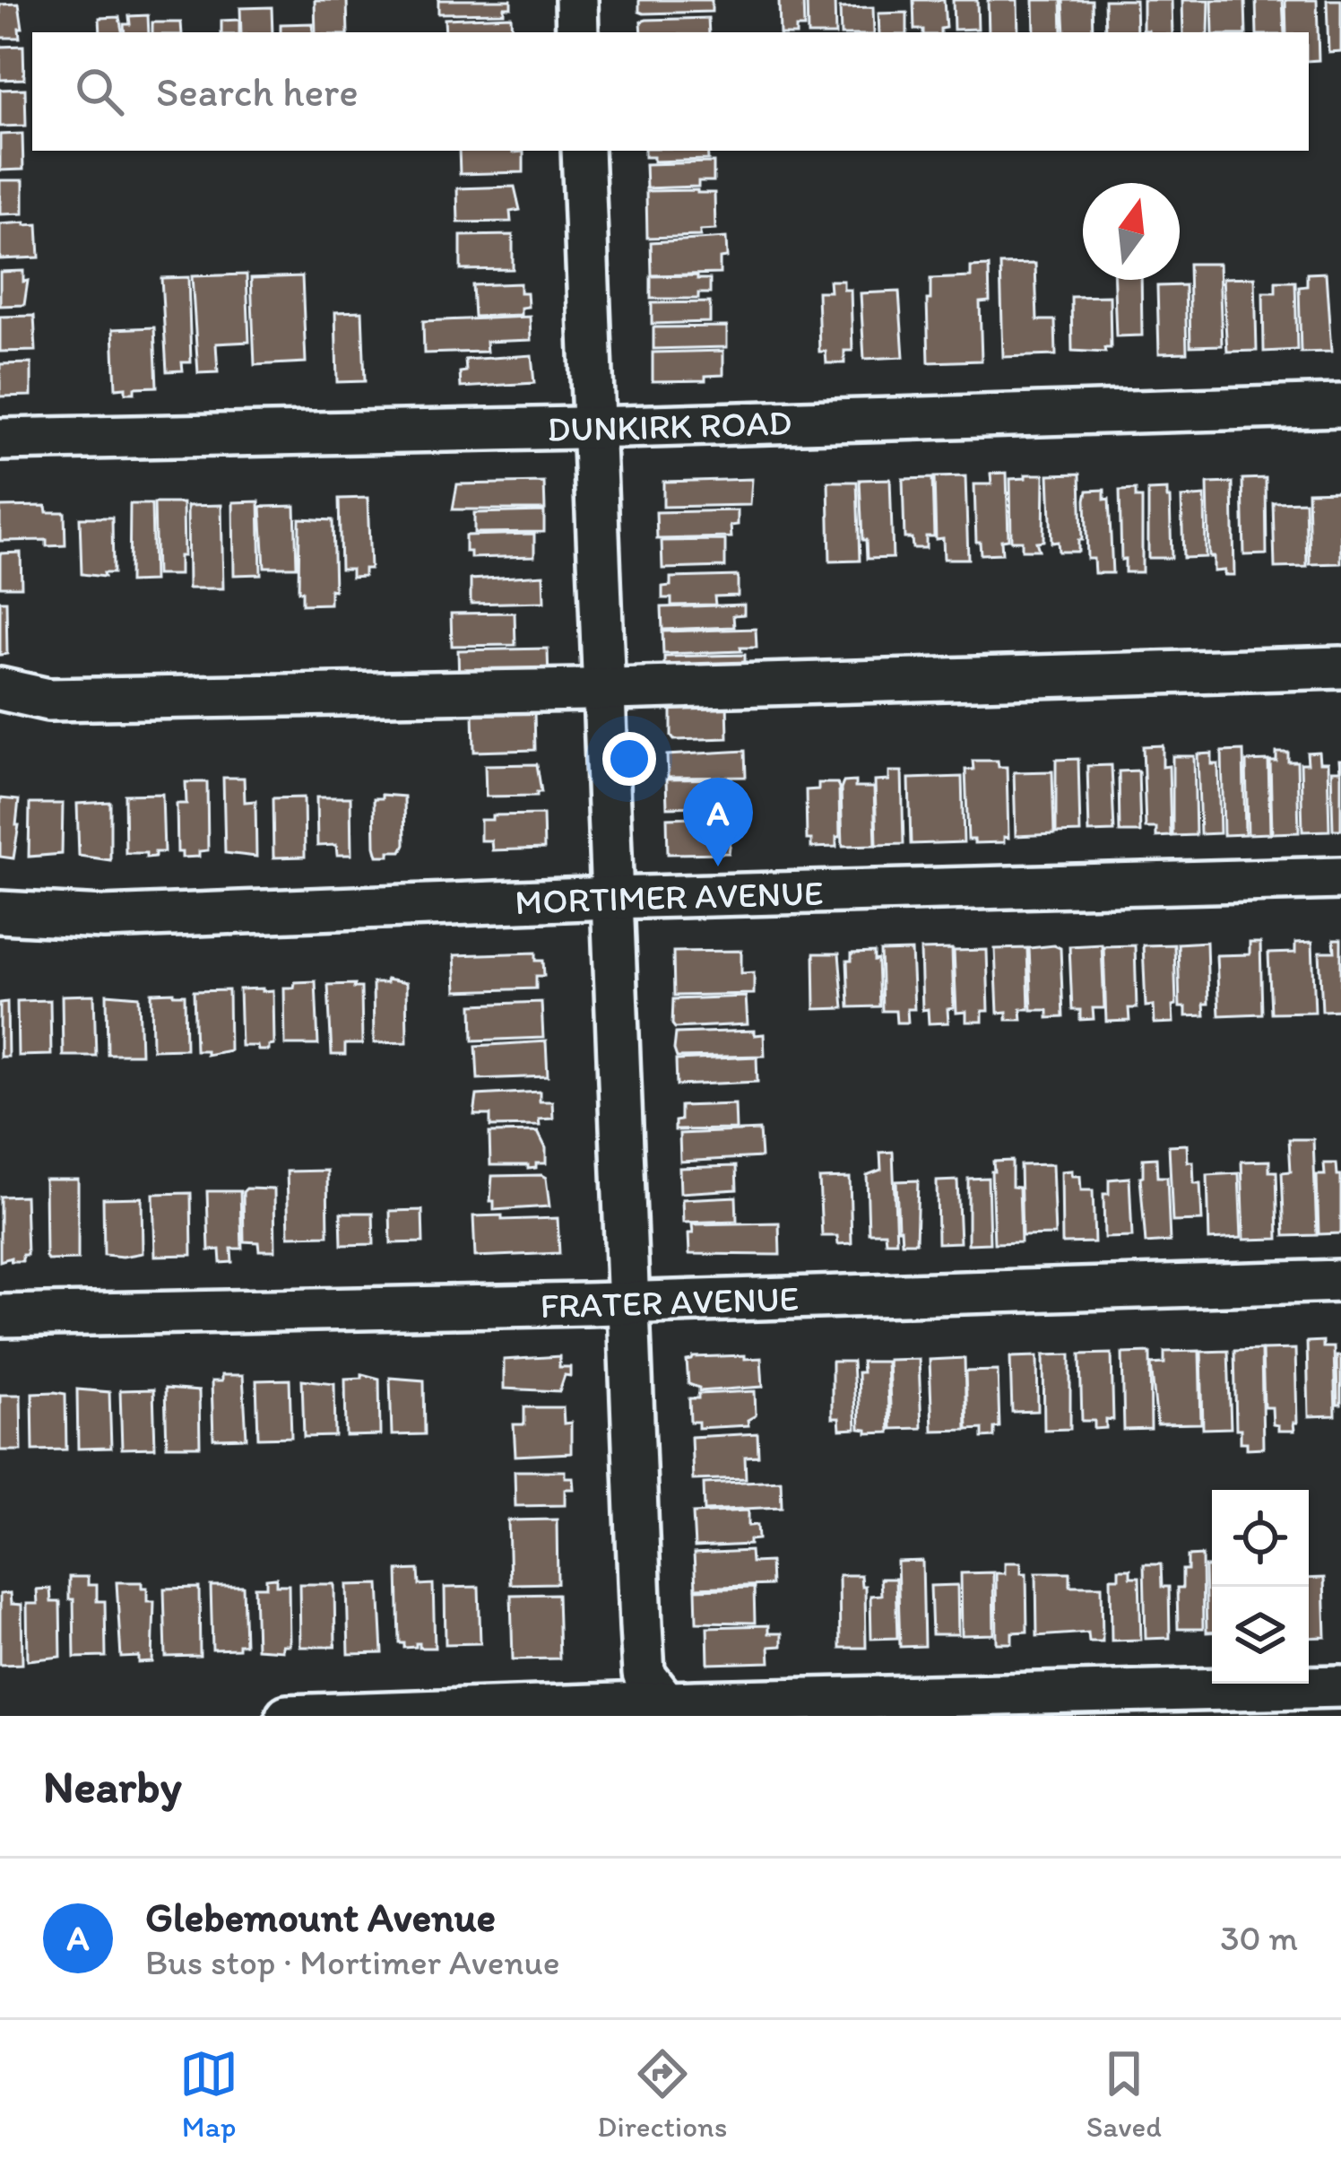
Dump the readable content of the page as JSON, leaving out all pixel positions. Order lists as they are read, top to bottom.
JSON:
{
  "streets": {
    "street": ["DUNKIRK ROAD", "MORTIMER AVENUE", "FRATER AVENUE"]
  },
  "north": "top",
  "page": {
    "search": "Search here",
    "pins": "A",
    "heading": "Nearby",
    "list": [
      {
        "mark": "A",
        "name": "Glebemount Avenue",
        "note": "Bus stop · Mortimer Avenue",
        "value": "30 m"
      }
    ],
    "nav": ["Map", "Directions", "Saved"]
  }
}
